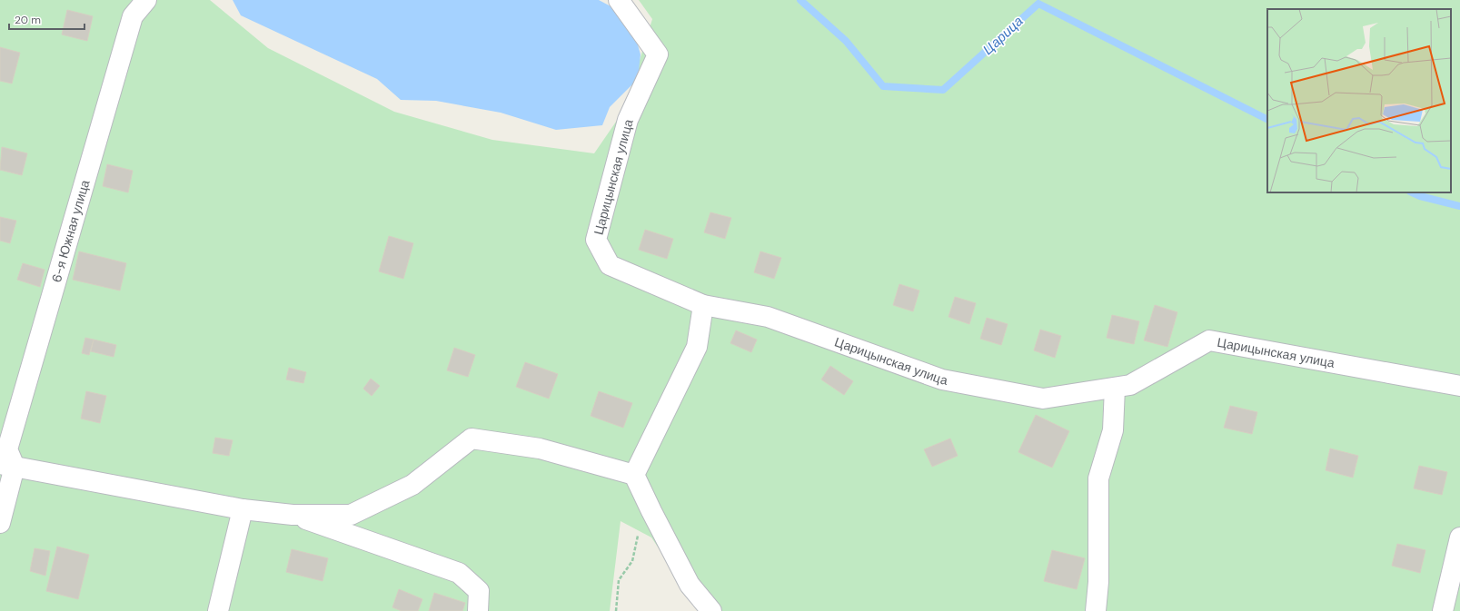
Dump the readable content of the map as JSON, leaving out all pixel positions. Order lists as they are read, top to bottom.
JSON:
{
  "streets": {
    "street": ["Царицынская улица", "6-я Южная улица"]
  },
  "water": ["Царица"],
  "scale_bar": "20 m"
}
